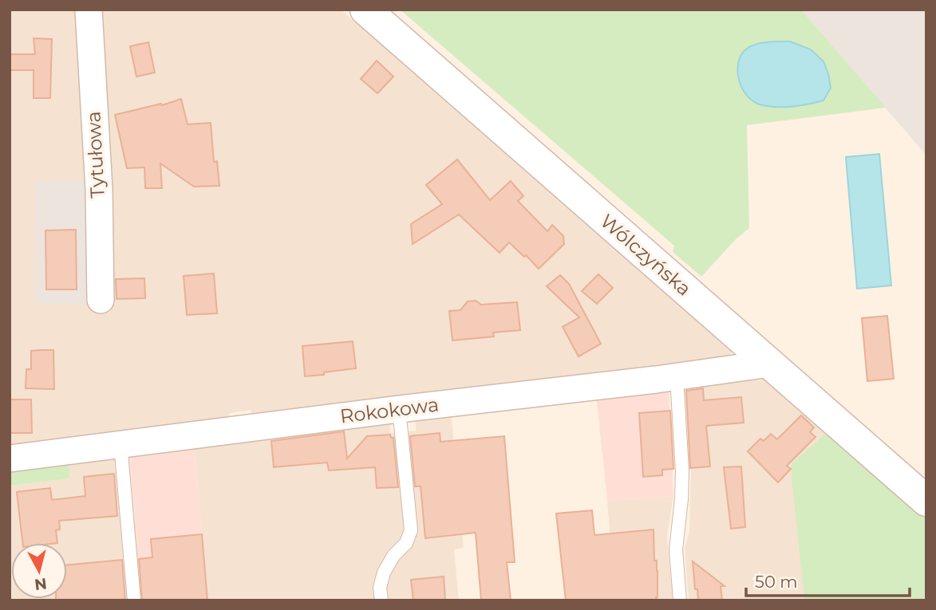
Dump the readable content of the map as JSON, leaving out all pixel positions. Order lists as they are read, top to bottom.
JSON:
{
  "streets": {
    "street": ["Tytułowa", "Wólczyńska", "Rokokowa"]
  },
  "crossings": [
    ["Wólczyńska", "Rokokowa"]
  ],
  "scale_bar": "50 m",
  "north": "bottom"
}
